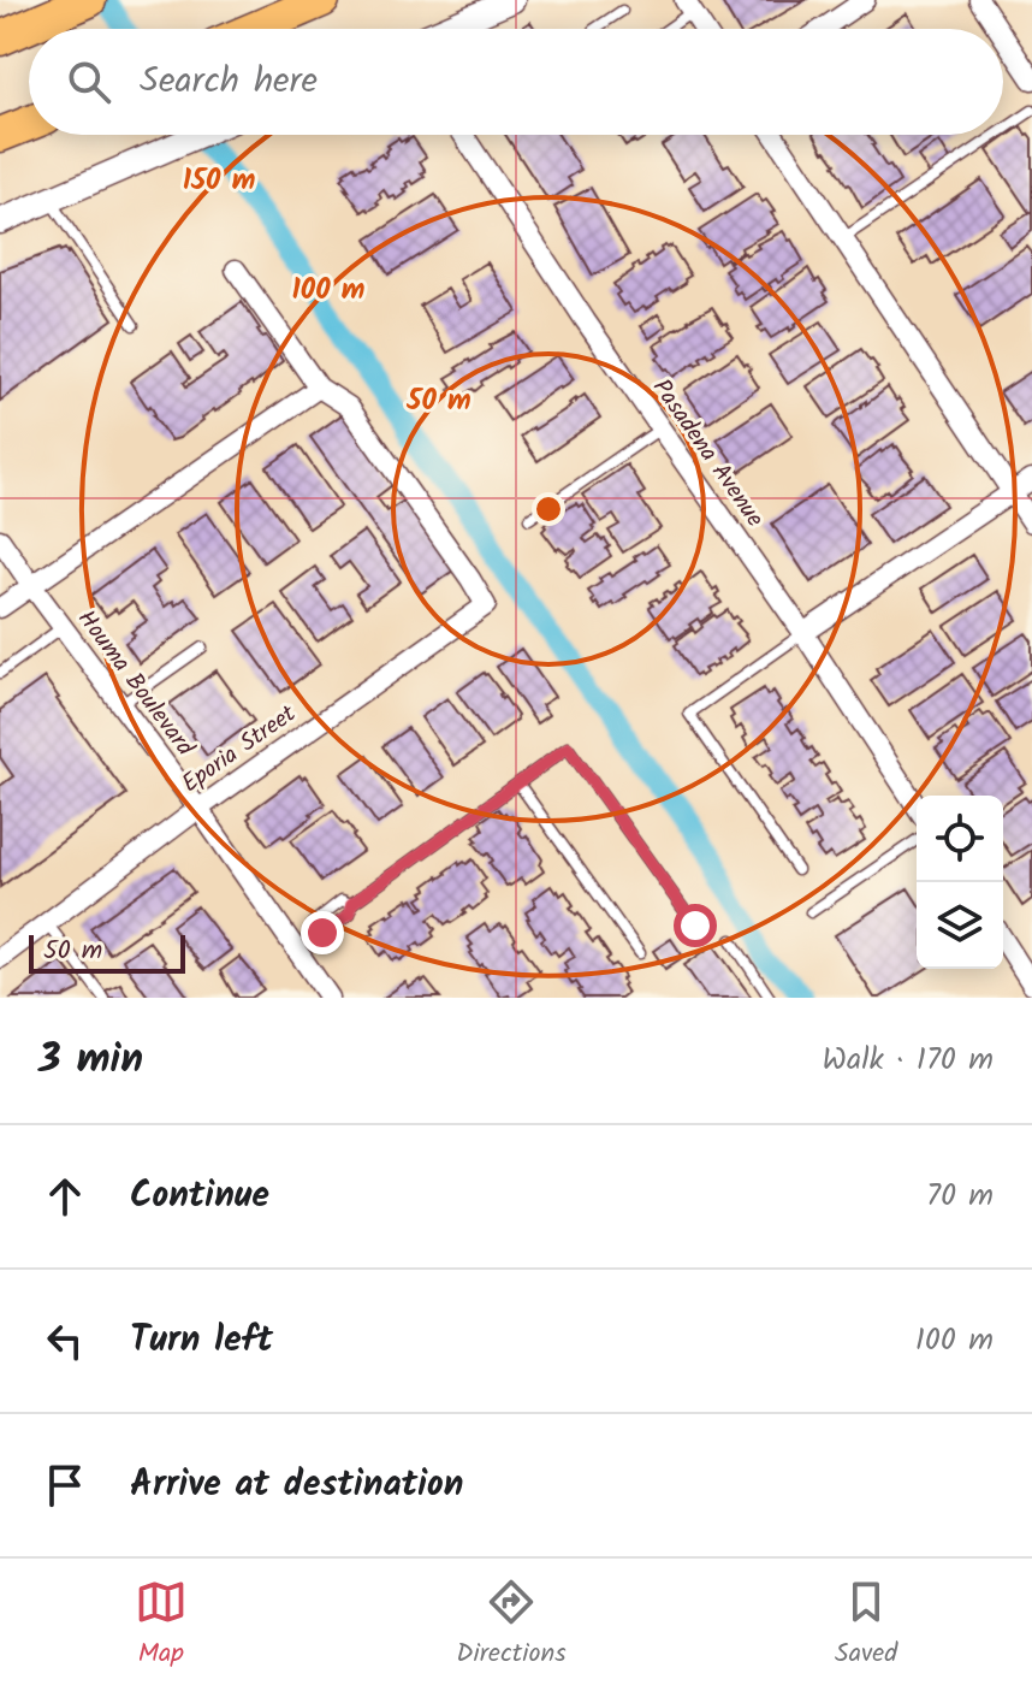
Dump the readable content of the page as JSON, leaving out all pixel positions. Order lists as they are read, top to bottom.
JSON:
{
  "streets": {
    "street": ["Pasadena Avenue", "Houma Boulevard", "Eporia Street"]
  },
  "crossings": [
    ["Houma Boulevard", "Eporia Street"]
  ],
  "scale_bar": "50 m",
  "page": {
    "search": "Search here",
    "scale": "50 m",
    "heading": ["3 min", "Walk · 170 m"],
    "list": [
      ["Continue", "70 m"],
      ["Turn left", "100 m"],
      "Arrive at destination"
    ],
    "nav": ["Map", "Directions", "Saved"]
  },
  "rings": ["150 m", "100 m", "50 m"]
}
